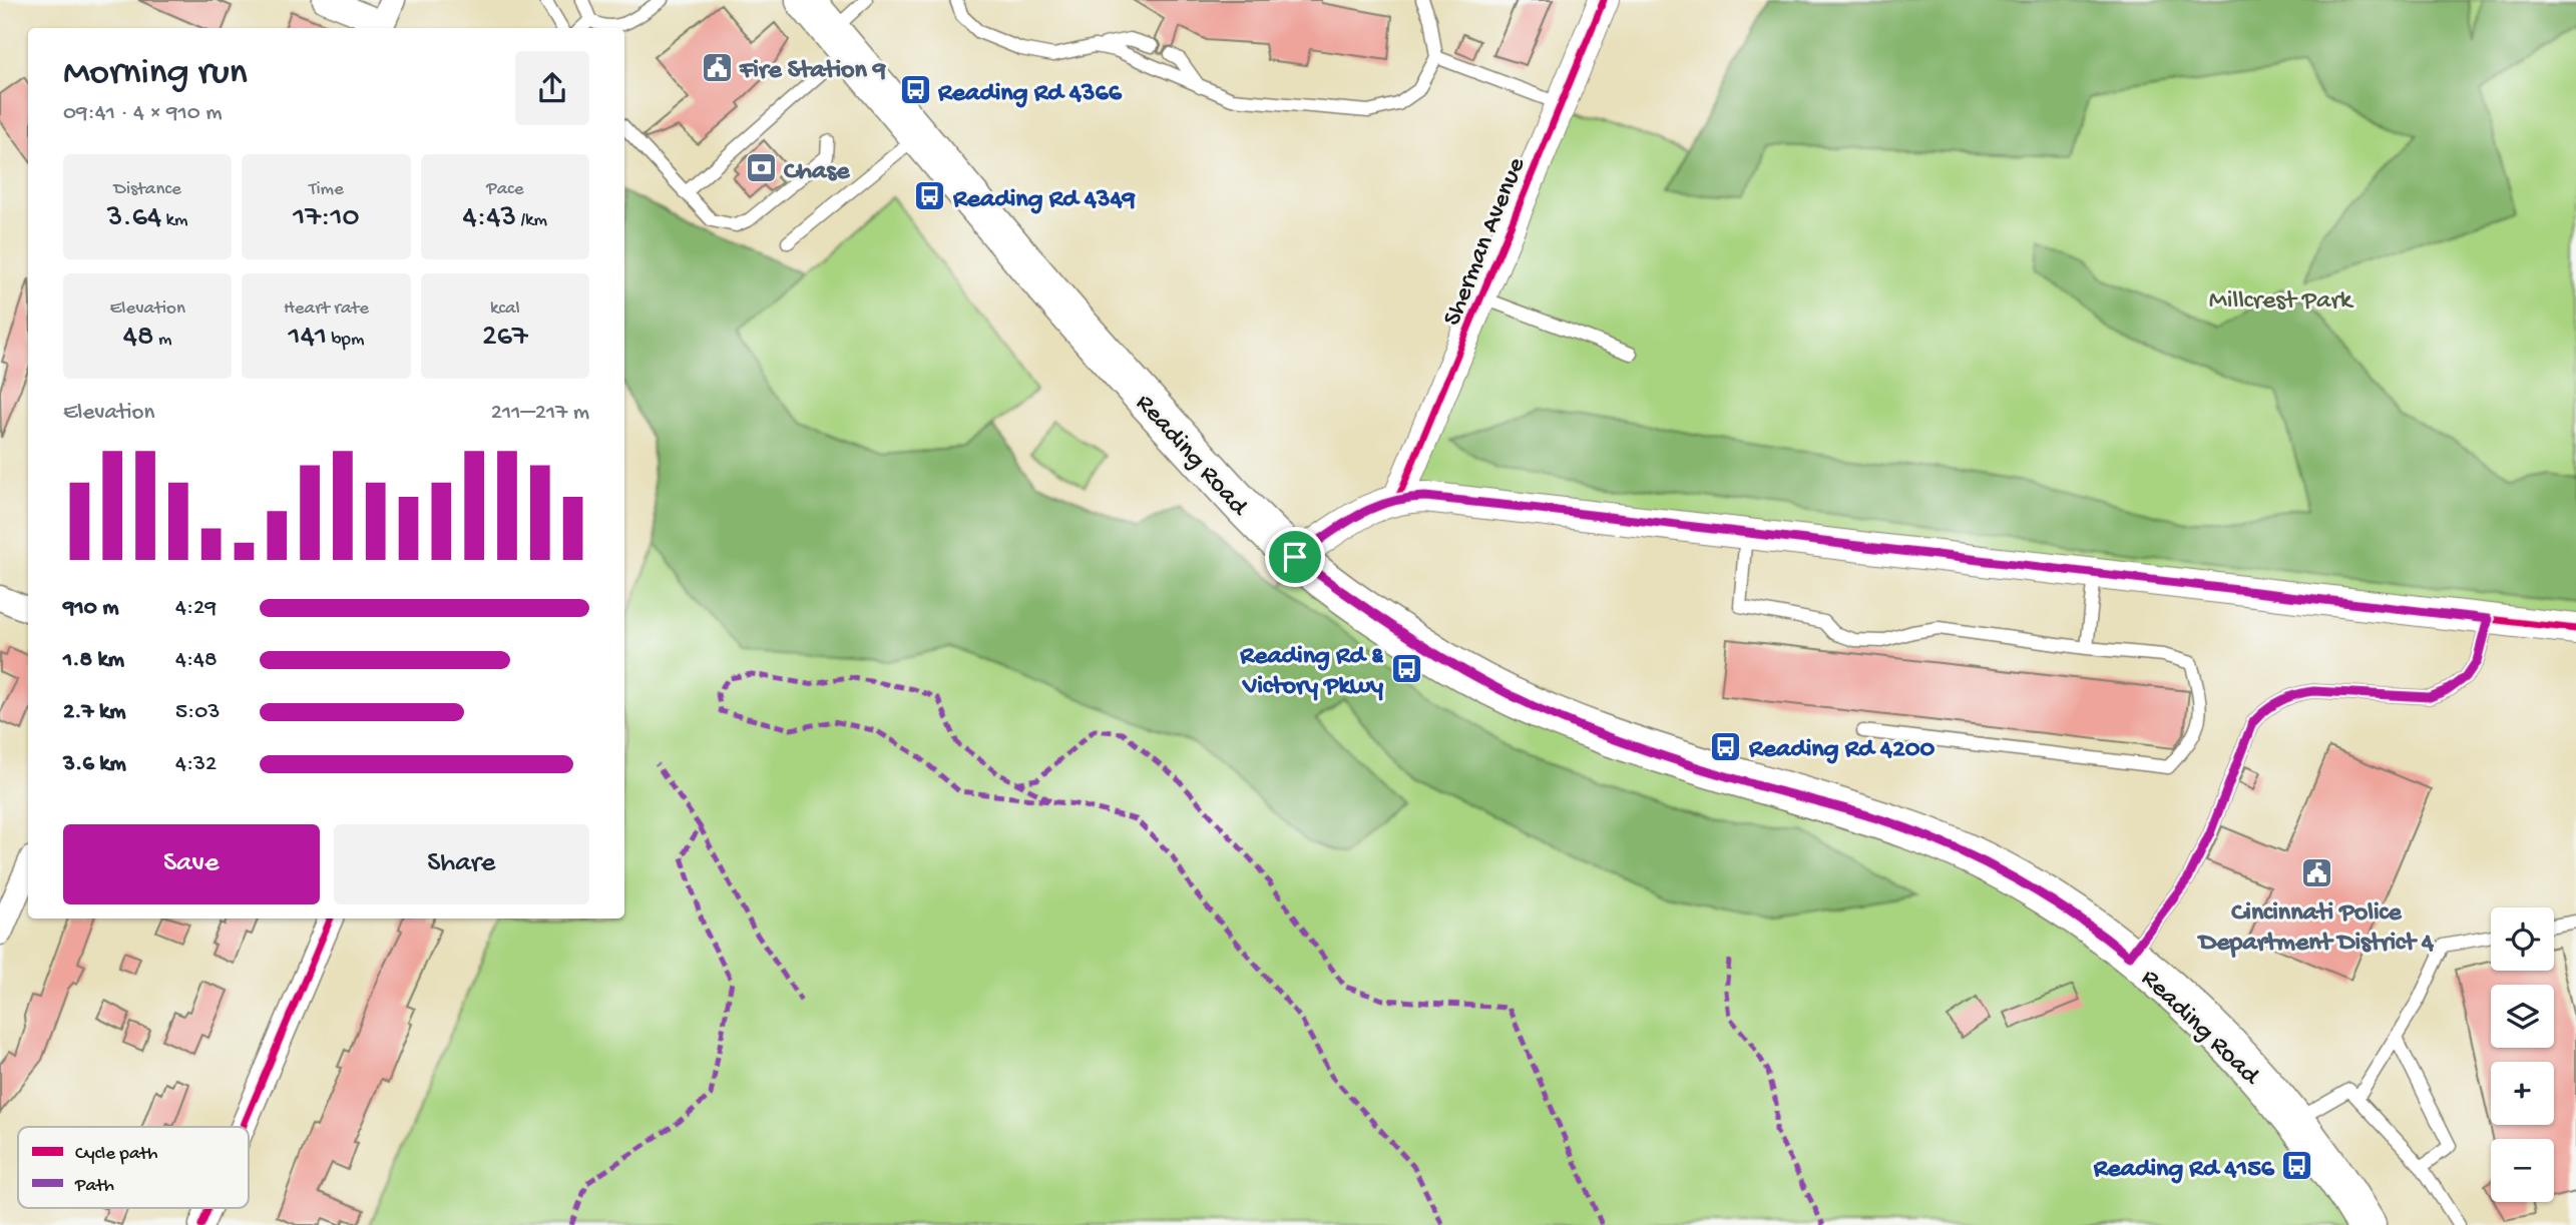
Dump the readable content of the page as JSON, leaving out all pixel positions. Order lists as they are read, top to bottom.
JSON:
{
  "streets": {
    "main road": ["Reading Road"],
    "street": ["Sherman Avenue"]
  },
  "parks": ["Millcrest Park"],
  "places": {
    "public building": ["Fire Station 9", "Cincinnati Police Department District 4"],
    "bus stop": [
      "Reading Rd 4366",
      "Reading Rd 4349",
      "Reading Rd & Victory Pkwy",
      "Reading Rd 4200",
      "Reading Rd 4156"
    ],
    "bank": ["Chase"]
  },
  "legend": ["Cycle path", "Path"],
  "page": {
    "heading": ["Morning run", "09:41 · 4 × 910 m"],
    "stats": [
      ["Distance", "3.64 km"],
      ["Time", "17:10"],
      ["Pace", "4:43 /km"],
      ["Elevation", "48 m"],
      ["Heart rate", "141 bpm"],
      ["kcal", "267"]
    ],
    "chart": ["Elevation", "211–217 m"],
    "list": [
      {
        "name": "910 m",
        "note": "4:29"
      },
      {
        "name": "1.8 km",
        "note": "4:48"
      },
      {
        "name": "2.7 km",
        "note": "5:03"
      },
      {
        "name": "3.6 km",
        "note": "4:32"
      }
    ],
    "buttons": ["Save", "Share"],
    "map_buttons": ["+", "−"]
  }
}
